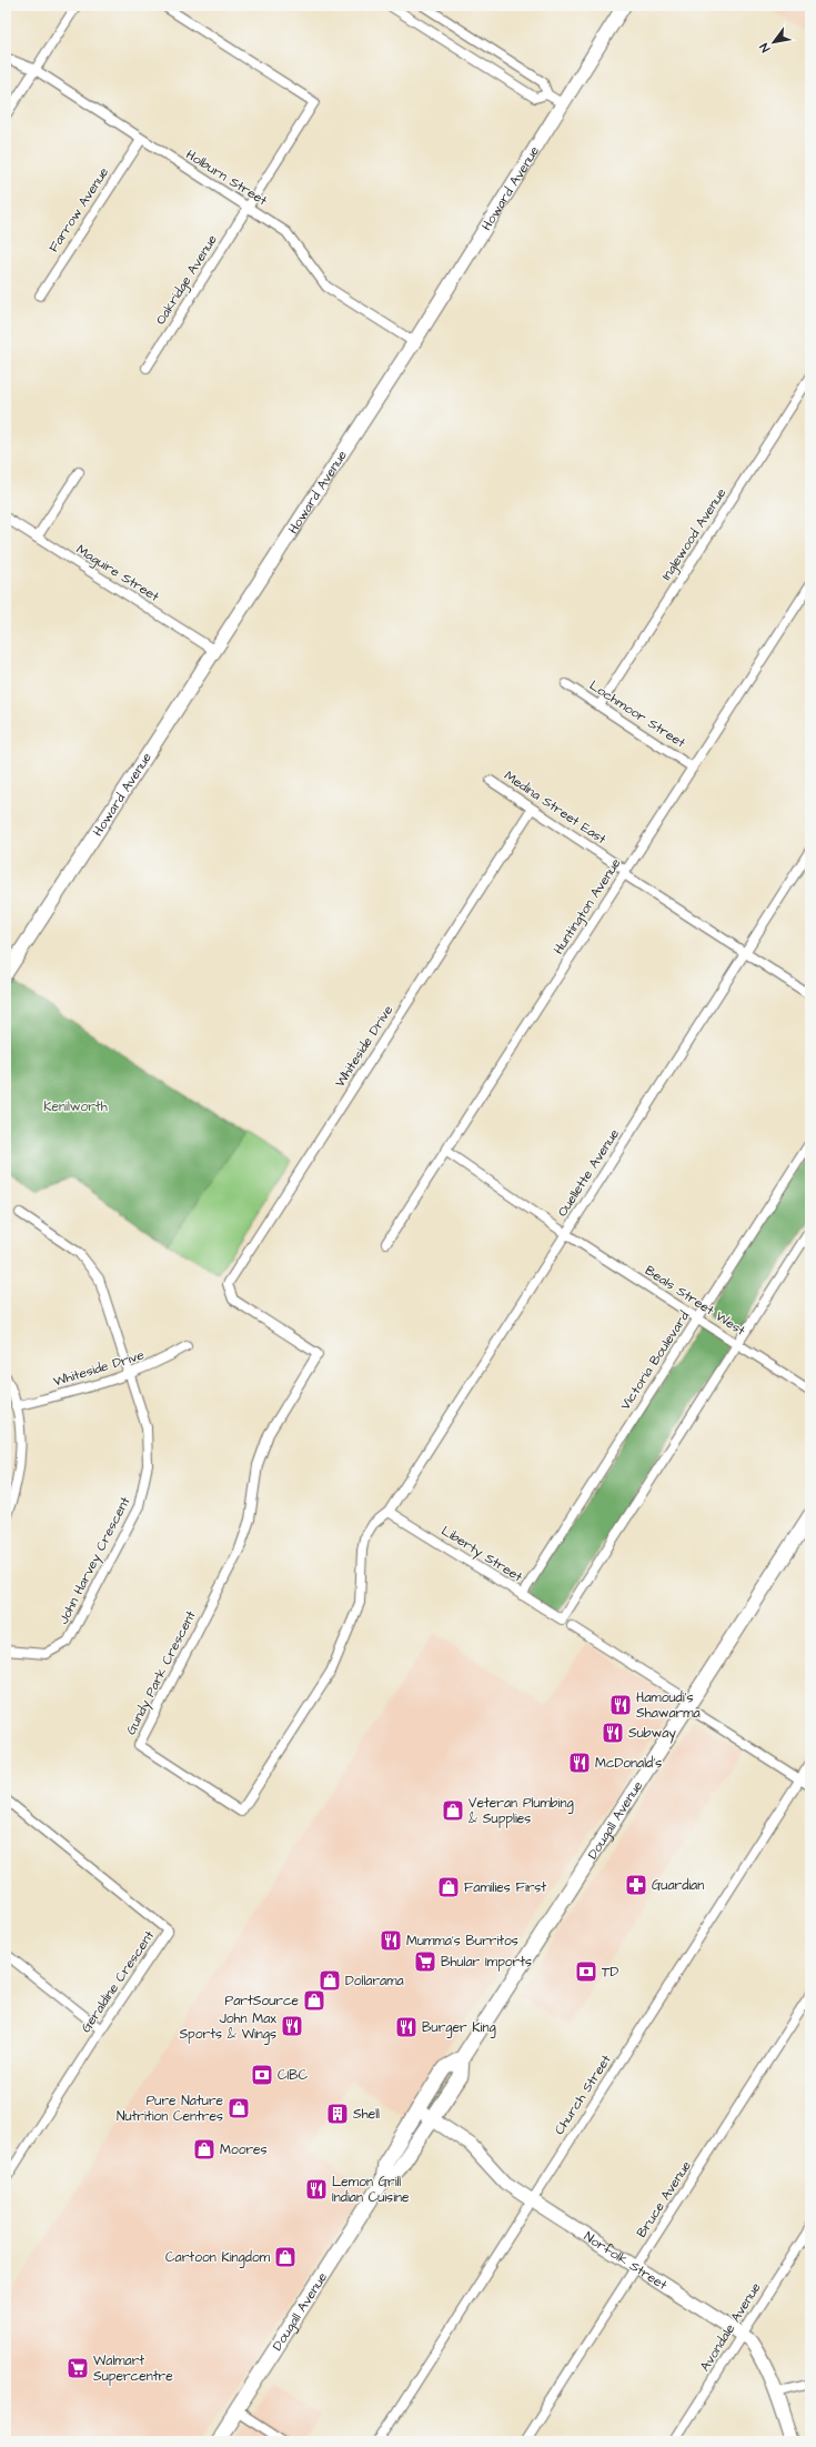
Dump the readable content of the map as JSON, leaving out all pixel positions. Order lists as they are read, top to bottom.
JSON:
{
  "streets": {
    "main road": ["Dougall Avenue"],
    "street": [
      "Holburn Street",
      "Howard Avenue",
      "Farrow Avenue",
      "Oakridge Avenue",
      "Inglewood Avenue",
      "Maguire Street",
      "Lochmoor Street",
      "Medina Street East",
      "Huntington Avenue",
      "Whiteside Drive",
      "Ouellette Avenue",
      "Beals Street West",
      "Victoria Boulevard",
      "Liberty Street",
      "John Harvey Crescent",
      "Gundy Park Crescent",
      "Geraldine Crescent",
      "Church Street",
      "Bruce Avenue",
      "Norfolk Street",
      "Avondale Avenue"
    ]
  },
  "crossings": [
    ["Holburn Street", "Howard Avenue"],
    ["Holburn Street", "Farrow Avenue"],
    ["Holburn Street", "Oakridge Avenue"],
    ["Howard Avenue", "Maguire Street"],
    ["Inglewood Avenue", "Lochmoor Street"],
    ["Lochmoor Street", "Huntington Avenue"],
    ["Medina Street East", "Huntington Avenue"],
    ["Medina Street East", "Whiteside Drive"],
    ["Medina Street East", "Ouellette Avenue"],
    ["Huntington Avenue", "Beals Street West"],
    ["Whiteside Drive", "John Harvey Crescent"],
    ["Whiteside Drive", "Gundy Park Crescent"],
    ["Ouellette Avenue", "Beals Street West"],
    ["Ouellette Avenue", "Liberty Street"],
    ["Ouellette Avenue", "Gundy Park Crescent"],
    ["Beals Street West", "Victoria Boulevard"],
    ["Beals Street West", "Liberty Street"],
    ["Victoria Boulevard", "Liberty Street"],
    ["Liberty Street", "Gundy Park Crescent"],
    ["Dougall Avenue", "Norfolk Street"],
    ["Church Street", "Norfolk Street"],
    ["Bruce Avenue", "Norfolk Street"],
    ["Norfolk Street", "Avondale Avenue"]
  ],
  "parks": ["Kenilworth"],
  "places": {
    "restaurant": [
      "Hamoudi's Shawarma",
      "Subway",
      "McDonald's",
      "Mumma's Burritos",
      "John Max Sports & Wings",
      "Burger King",
      "Lemon Grill Indian Cuisine"
    ],
    "shop": [
      "Veteran Plumbing & Supplies",
      "Families First",
      "Dollarama",
      "PartSource",
      "Pure Nature Nutrition Centres",
      "Moores",
      "Cartoon Kingdom"
    ],
    "pharmacy": ["Guardian"],
    "supermarket": ["Bhular Imports", "Walmart Supercentre"],
    "bank": ["TD", "CIBC"],
    "building": ["Shell"]
  },
  "north": "bottom left"
}
